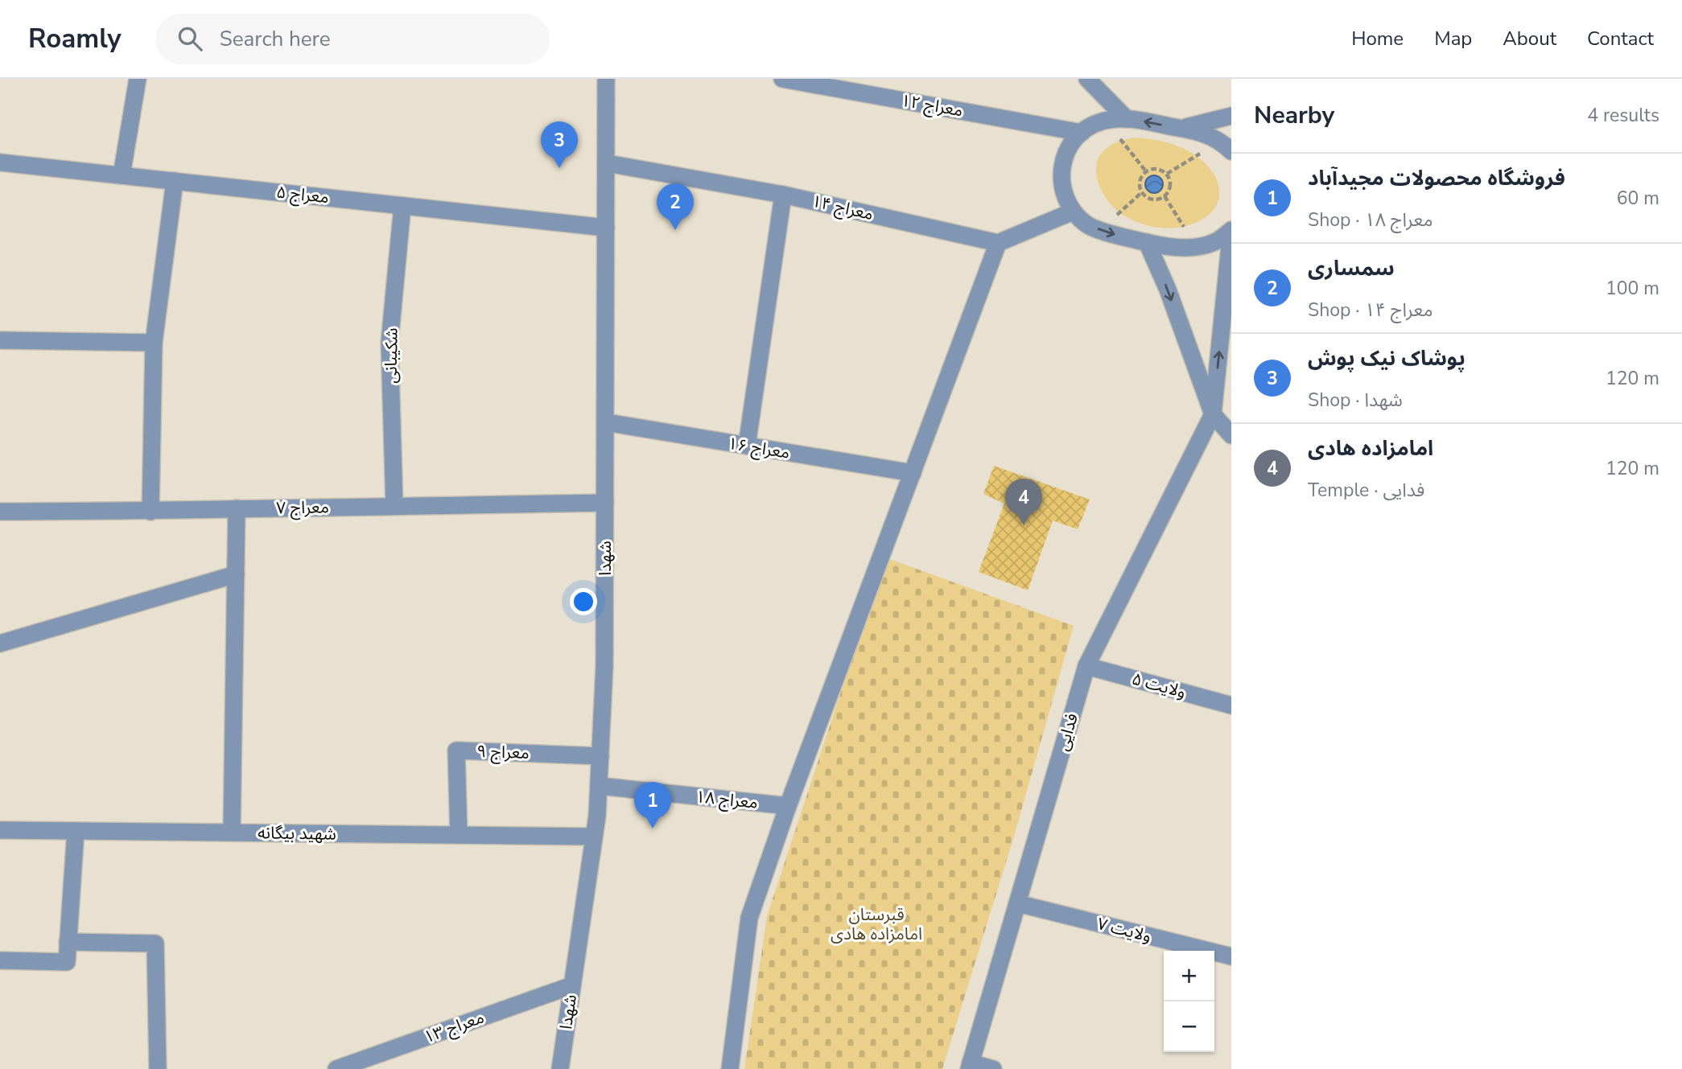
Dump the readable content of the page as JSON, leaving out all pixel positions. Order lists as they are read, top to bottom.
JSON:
{
  "streets": {
    "street": [
      "معراج ۱۲",
      "معراج ۵",
      "معراج ۱۴",
      "شکیبانی",
      "معراج ۱۶",
      "معراج ۷",
      "شهدا",
      "ولایت ۵",
      "فدایی",
      "معراج ۹",
      "معراج ۱۸",
      "شهید بیگانه",
      "ولایت ۷",
      "معراج ۱۳"
    ]
  },
  "crossings": [
    ["معراج ۵", "شکیبانی"],
    ["معراج ۵", "شهدا"],
    ["معراج ۱۴", "شهدا"],
    ["شکیبانی", "معراج ۷"],
    ["معراج ۱۶", "شهدا"],
    ["معراج ۷", "شهدا"],
    ["شهدا", "معراج ۹"],
    ["شهدا", "معراج ۱۸"],
    ["شهدا", "شهید بیگانه"],
    ["شهدا", "معراج ۱۳"],
    ["ولایت ۵", "فدایی"],
    ["فدایی", "ولایت ۷"],
    ["معراج ۹", "شهید بیگانه"]
  ],
  "parks": ["قبرستان امامزاده هادی"],
  "page": {
    "header": "Roamly",
    "search": "Search here",
    "nav": [
      "Home",
      "Map",
      "About",
      "Contact"
    ],
    "heading": ["Nearby", "4 results"],
    "pins": [
      "3",
      "2",
      "4",
      "1"
    ],
    "list": [
      {
        "mark": "1",
        "name": "فروشگاه محصولات مجیدآباد",
        "note": "Shop · معراج ۱۸",
        "value": "60 m"
      },
      {
        "mark": "2",
        "name": "سمساری",
        "note": "Shop · معراج ۱۴",
        "value": "100 m"
      },
      {
        "mark": "3",
        "name": "پوشاک نیک پوش",
        "note": "Shop · شهدا",
        "value": "120 m"
      },
      {
        "mark": "4",
        "name": "امامزاده هادی",
        "note": "Temple · فدایی",
        "value": "120 m"
      }
    ],
    "map_buttons": ["+", "−"]
  }
}
